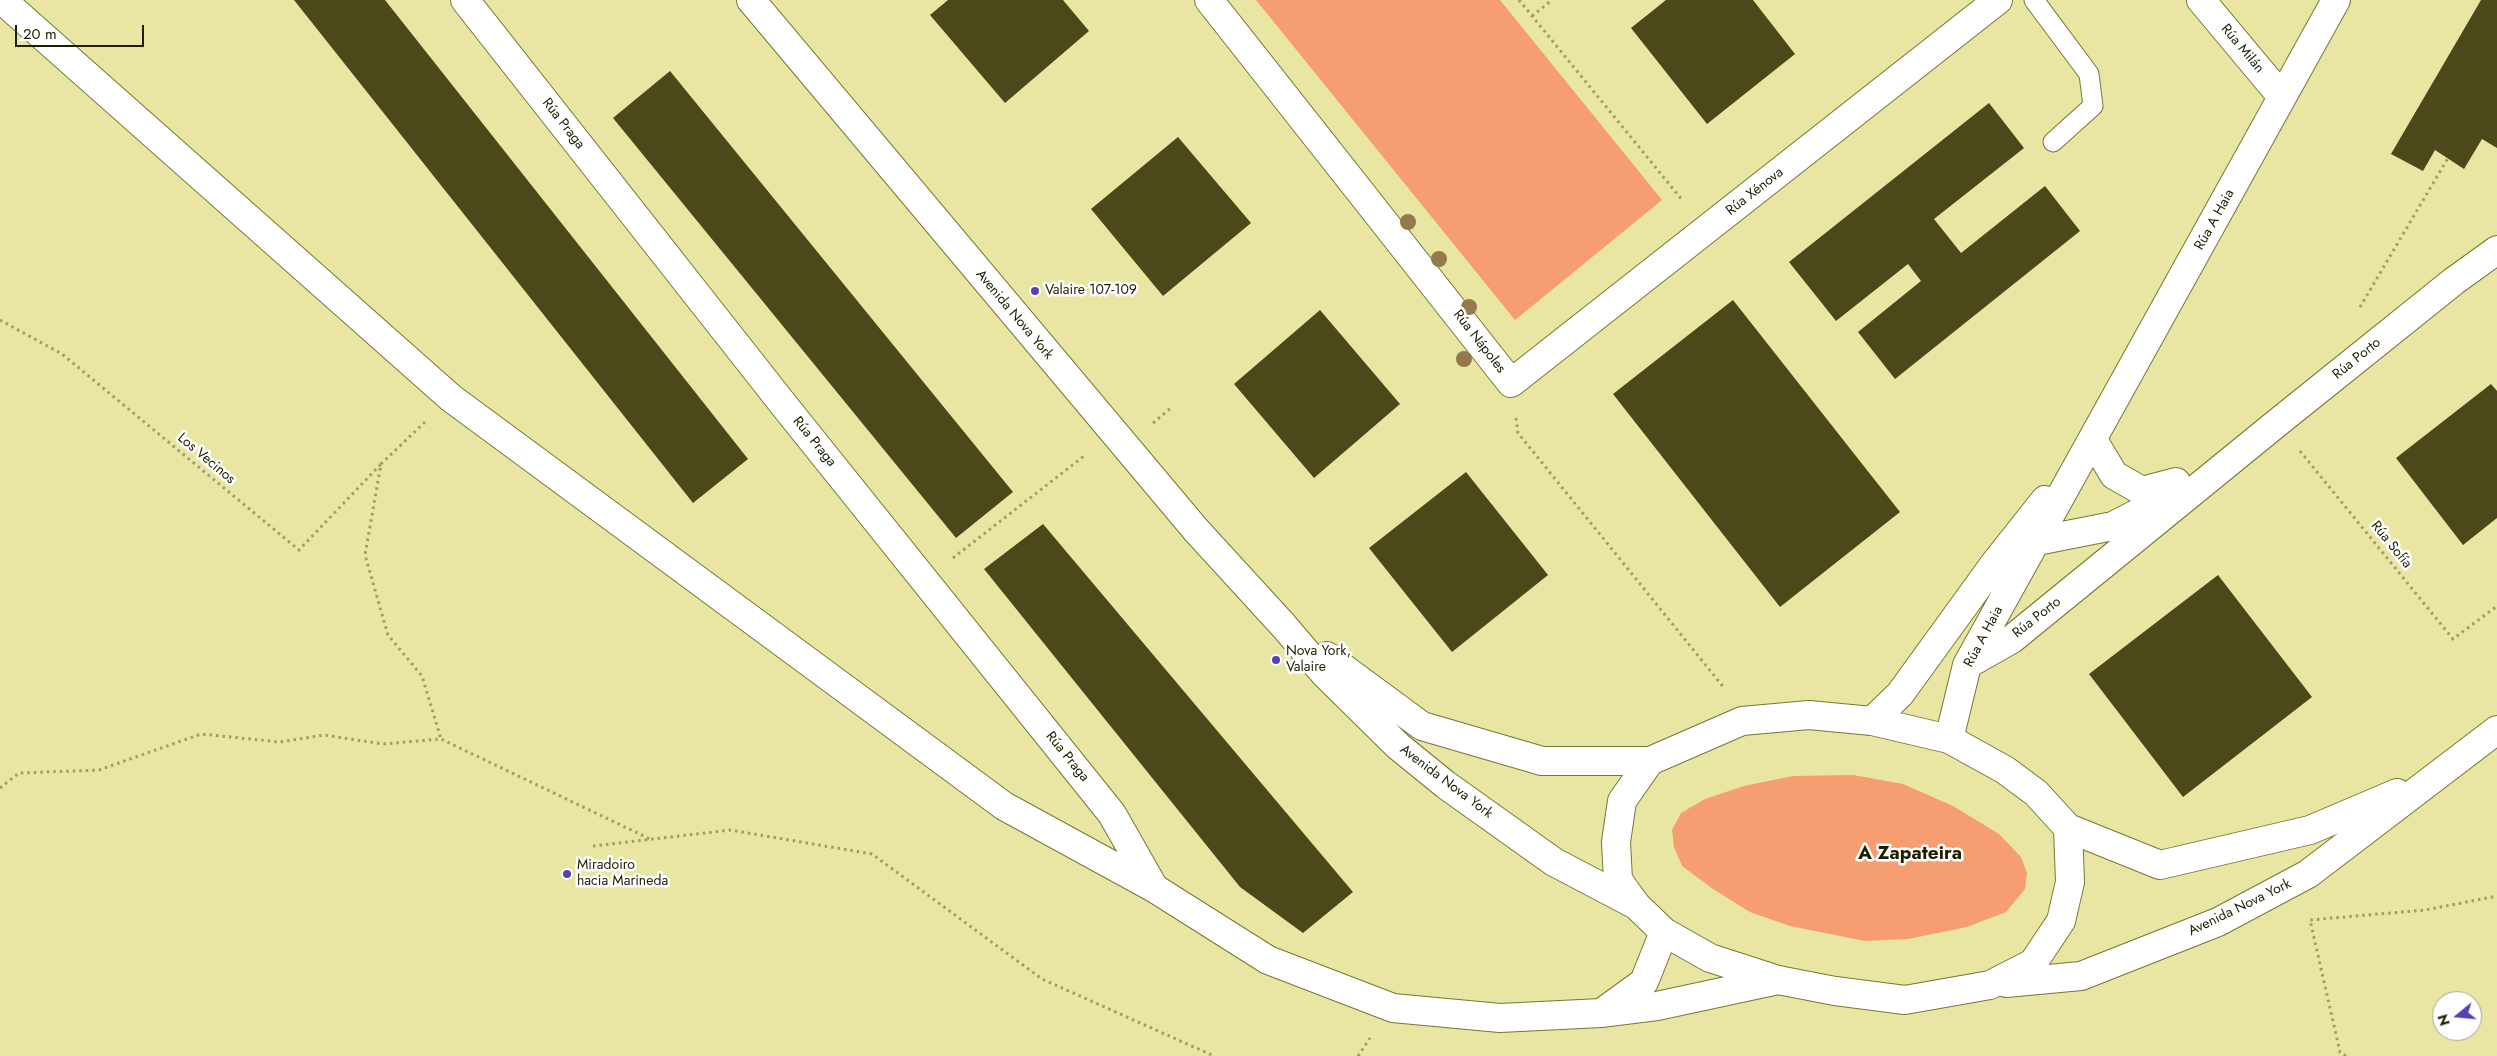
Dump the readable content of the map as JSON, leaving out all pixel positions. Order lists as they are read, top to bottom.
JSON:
{
  "streets": {
    "street": [
      "Rúa Milán",
      "Rúa Praga",
      "Rúa Xénova",
      "Rúa A Haia",
      "Avenida Nova York",
      "Rúa Nápoles",
      "Rúa Porto"
    ],
    "path": ["Los Vecinos", "Rúa Sofía"]
  },
  "crossings": [
    ["Rúa Milán", "Rúa A Haia"],
    ["Rúa Xénova", "Rúa Nápoles"],
    ["Rúa A Haia", "Rúa Porto"],
    ["Rúa Porto", "Rúa Sofía"]
  ],
  "districts": ["A Zapateira"],
  "places": ["Valaire 107-109", "Nova York, Valaire", "Miradoiro hacia Marineda"],
  "scale_bar": "20 m",
  "north": "left"
}
